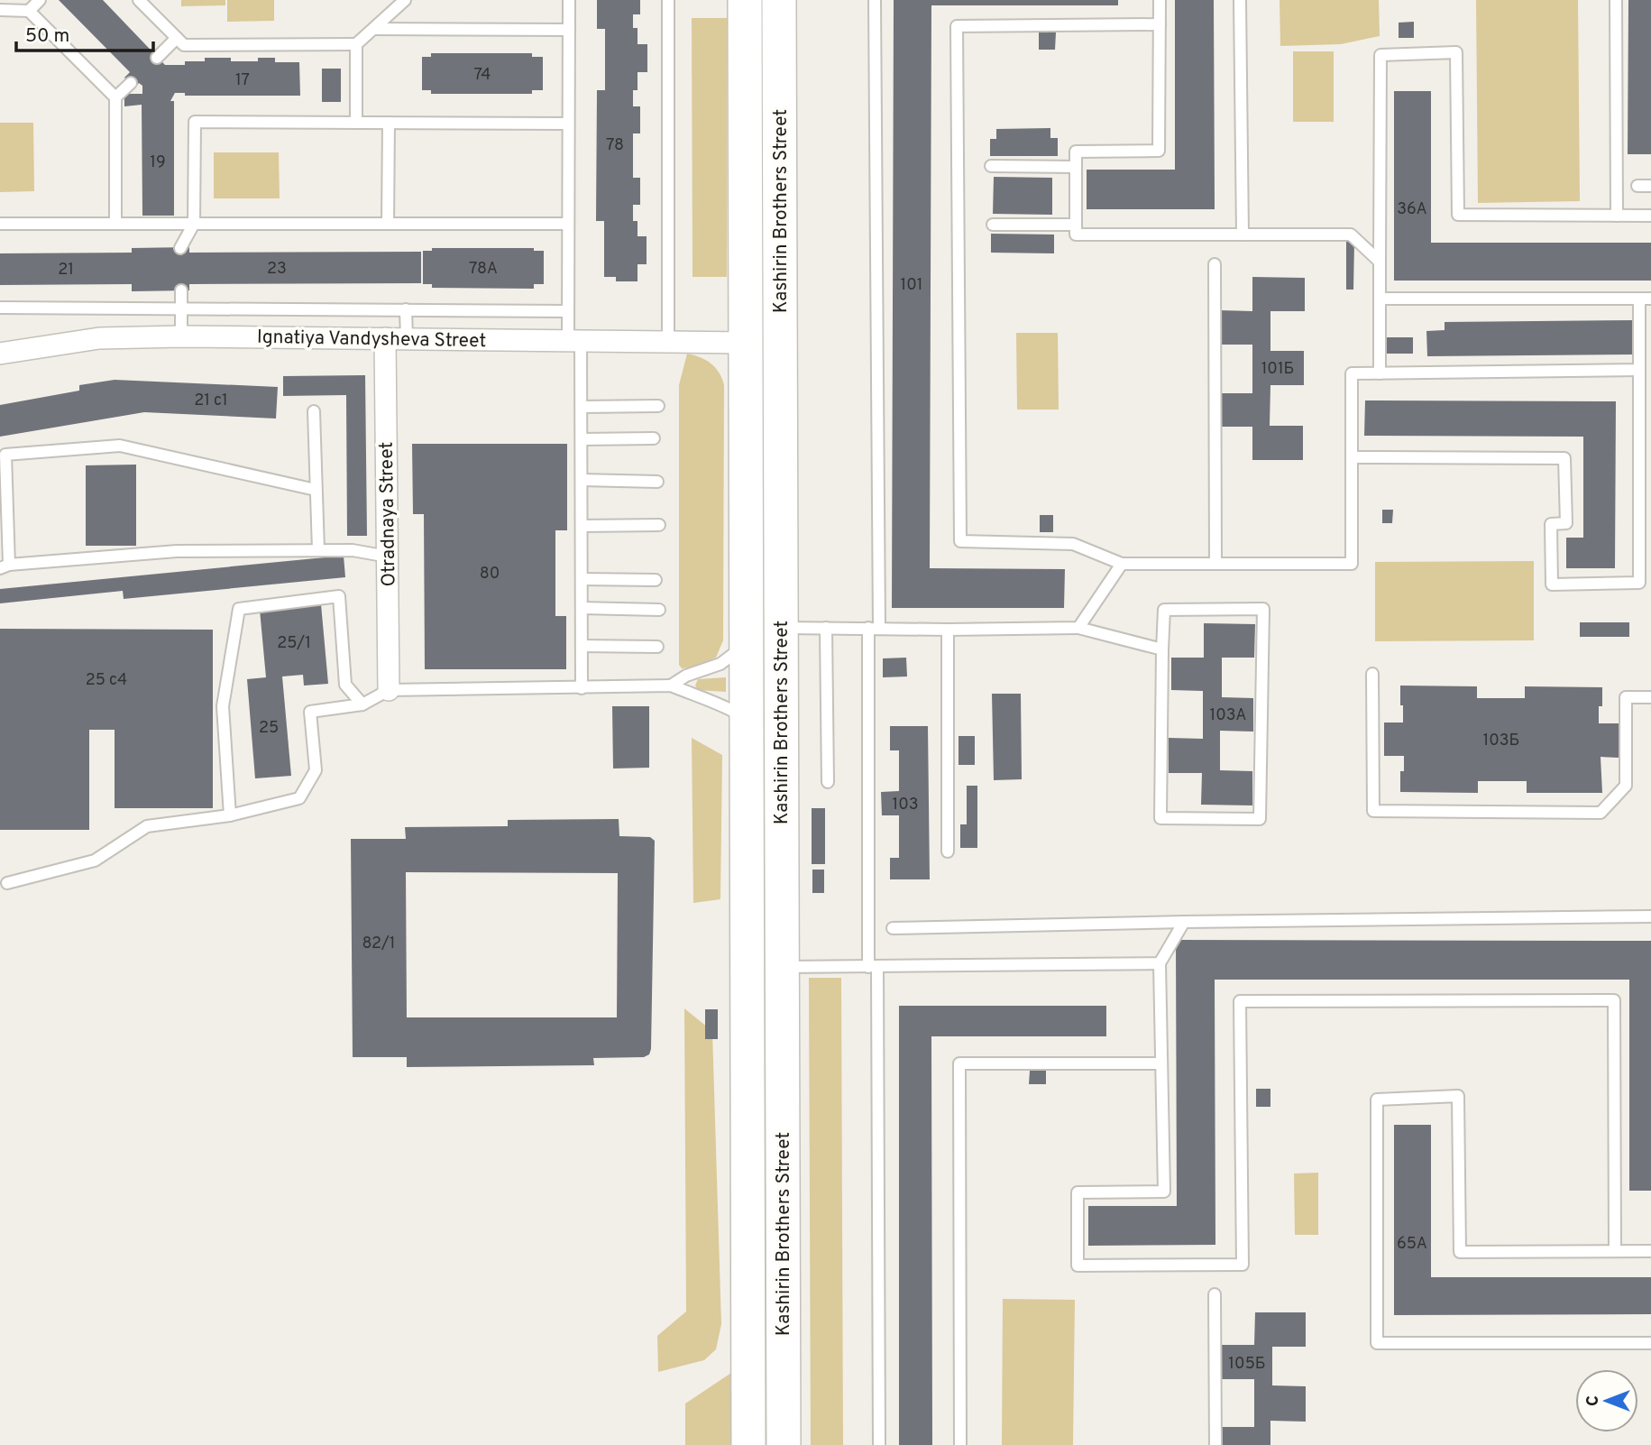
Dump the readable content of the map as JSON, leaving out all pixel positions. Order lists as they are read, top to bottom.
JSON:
{
  "streets": {
    "main road": ["Kashirin Brothers Street"],
    "street": ["Ignatiya Vandysheva Street", "Otradnaya Street"]
  },
  "crossings": [
    ["Kashirin Brothers Street", "Ignatiya Vandysheva Street"],
    ["Ignatiya Vandysheva Street", "Otradnaya Street"]
  ],
  "house_numbers": [
    "74",
    "17",
    "78",
    "19",
    "36А",
    "23",
    "78А",
    "21",
    "101",
    "101Б",
    "21 с1",
    "80",
    "25/1",
    "25 с4",
    "103А",
    "25",
    "103Б",
    "103",
    "82/1",
    "65А",
    "105Б"
  ],
  "scale_bar": "50 m",
  "north": "left"
}
